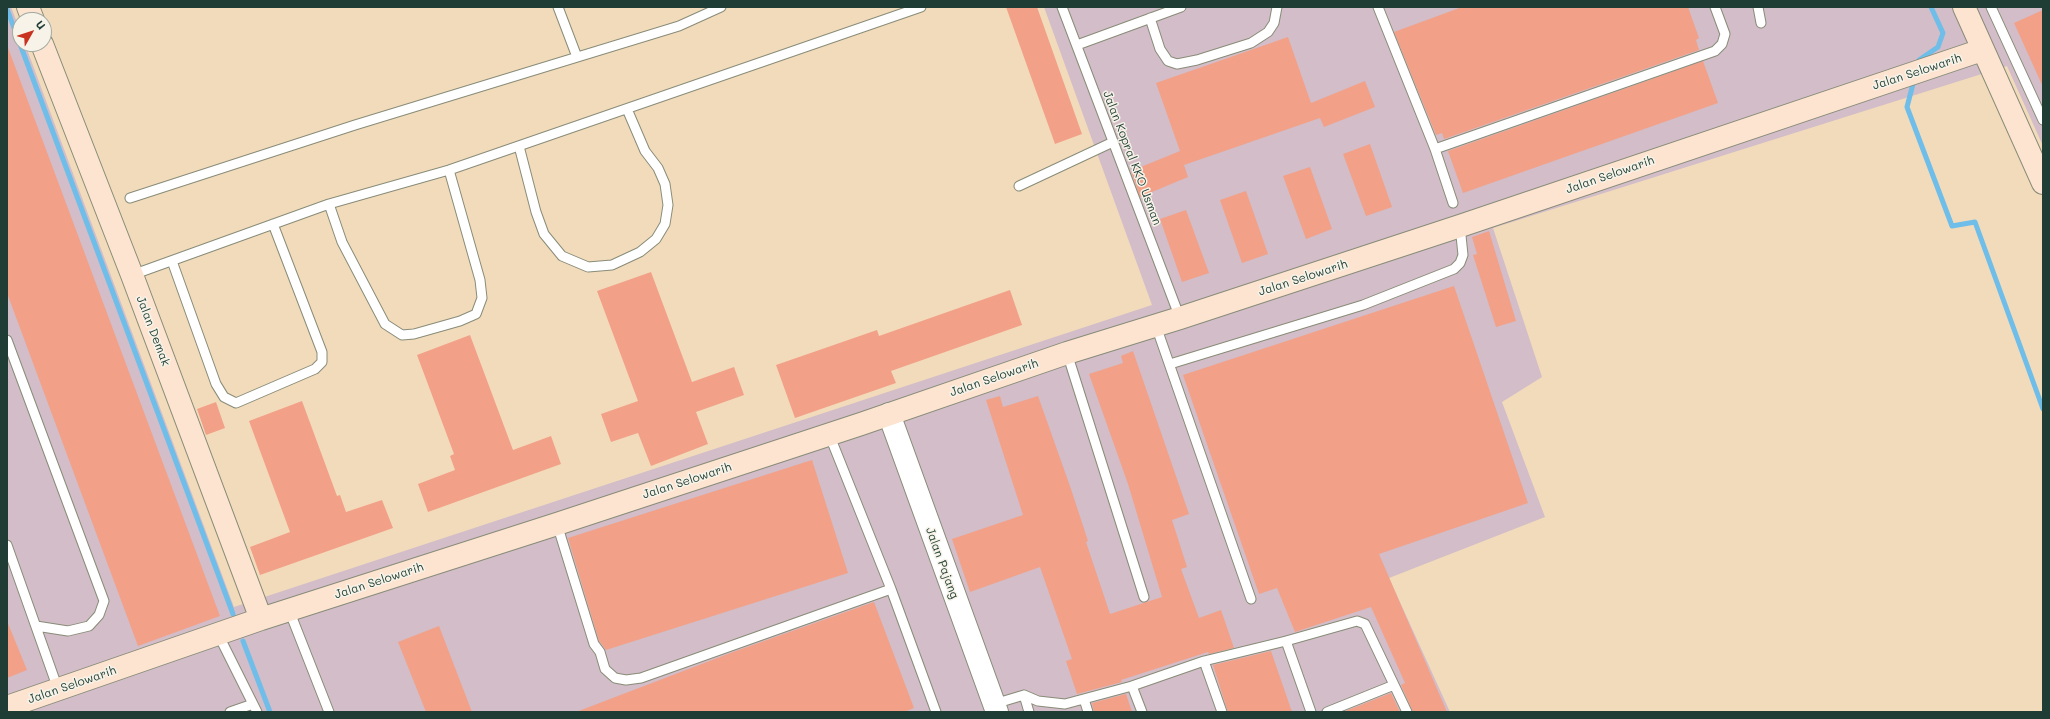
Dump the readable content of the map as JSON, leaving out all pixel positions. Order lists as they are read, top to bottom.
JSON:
{
  "streets": {
    "main road": ["Jalan Selowarih", "Jalan Demak"],
    "street": ["Jalan Pajang"],
    "lane": ["Jalan Kopral KKO Usman"]
  },
  "crossings": [
    ["Jalan Selowarih", "Jalan Kopral KKO Usman"],
    ["Jalan Selowarih", "Jalan Demak"],
    ["Jalan Selowarih", "Jalan Pajang"]
  ],
  "north": "top right"
}
